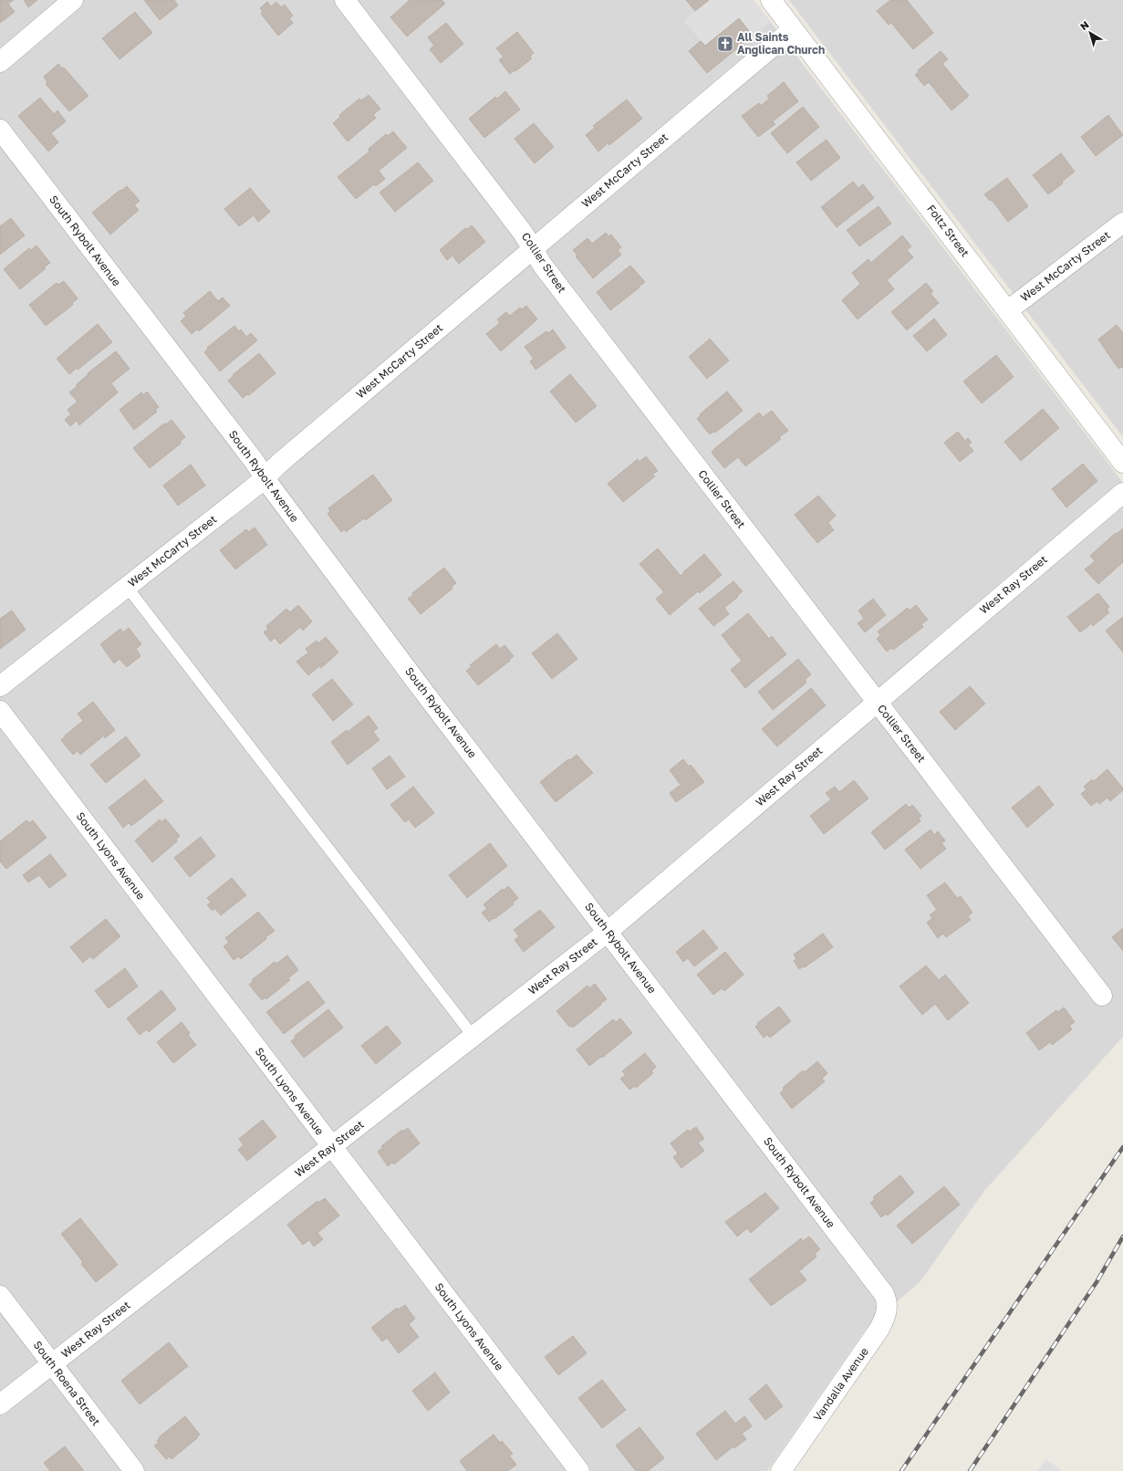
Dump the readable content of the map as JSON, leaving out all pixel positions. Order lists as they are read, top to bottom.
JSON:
{
  "streets": {
    "street": [
      "West McCarty Street",
      "Foltz Street",
      "South Rybolt Avenue",
      "Collier Street",
      "West Ray Street",
      "South Lyons Avenue",
      "South Roena Street",
      "Vandalia Avenue"
    ]
  },
  "crossings": [
    ["West McCarty Street", "Foltz Street"],
    ["West McCarty Street", "South Rybolt Avenue"],
    ["West McCarty Street", "Collier Street"],
    ["South Rybolt Avenue", "West Ray Street"],
    ["South Rybolt Avenue", "Vandalia Avenue"],
    ["Collier Street", "West Ray Street"],
    ["West Ray Street", "South Lyons Avenue"],
    ["West Ray Street", "South Roena Street"]
  ],
  "places": {
    "church": ["All Saints Anglican Church"]
  },
  "north": "top left"
}
